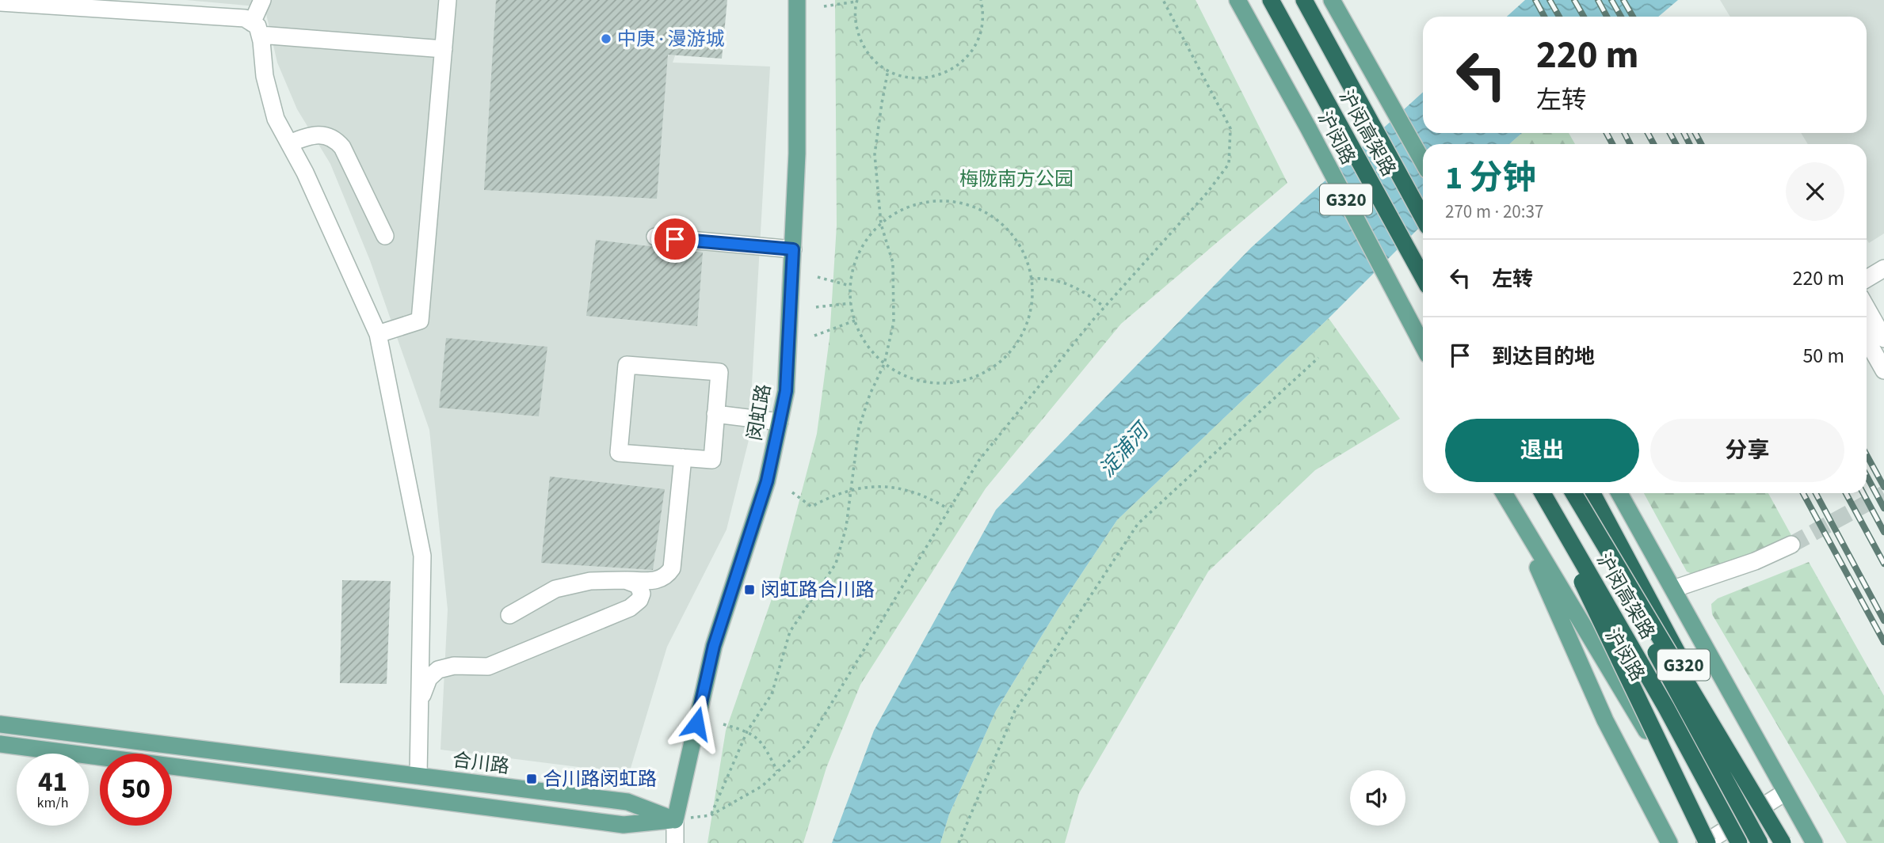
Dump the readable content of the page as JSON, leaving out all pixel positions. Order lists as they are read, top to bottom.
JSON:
{
  "streets": {
    "highway": ["沪闵高架路", "G320"],
    "main road": ["沪闵路", "闵虹路", "合川路"]
  },
  "crossings": [
    ["闵虹路", "合川路"]
  ],
  "water": ["淀浦河"],
  "parks": ["梅陇南方公园"],
  "places": {
    "other": ["中庚 · 漫游城"],
    "transit": ["闵虹路合川路", "合川路闵虹路"]
  },
  "page": {
    "turn": ["220 m", "左转"],
    "heading": ["1 分钟", "270 m · 20:37"],
    "list": [
      {
        "name": "左转",
        "value": "220 m"
      },
      {
        "name": "到达目的地",
        "value": "50 m"
      }
    ],
    "buttons": ["退出", "分享"],
    "speed": "41 km/h",
    "limit": "50"
  }
}
